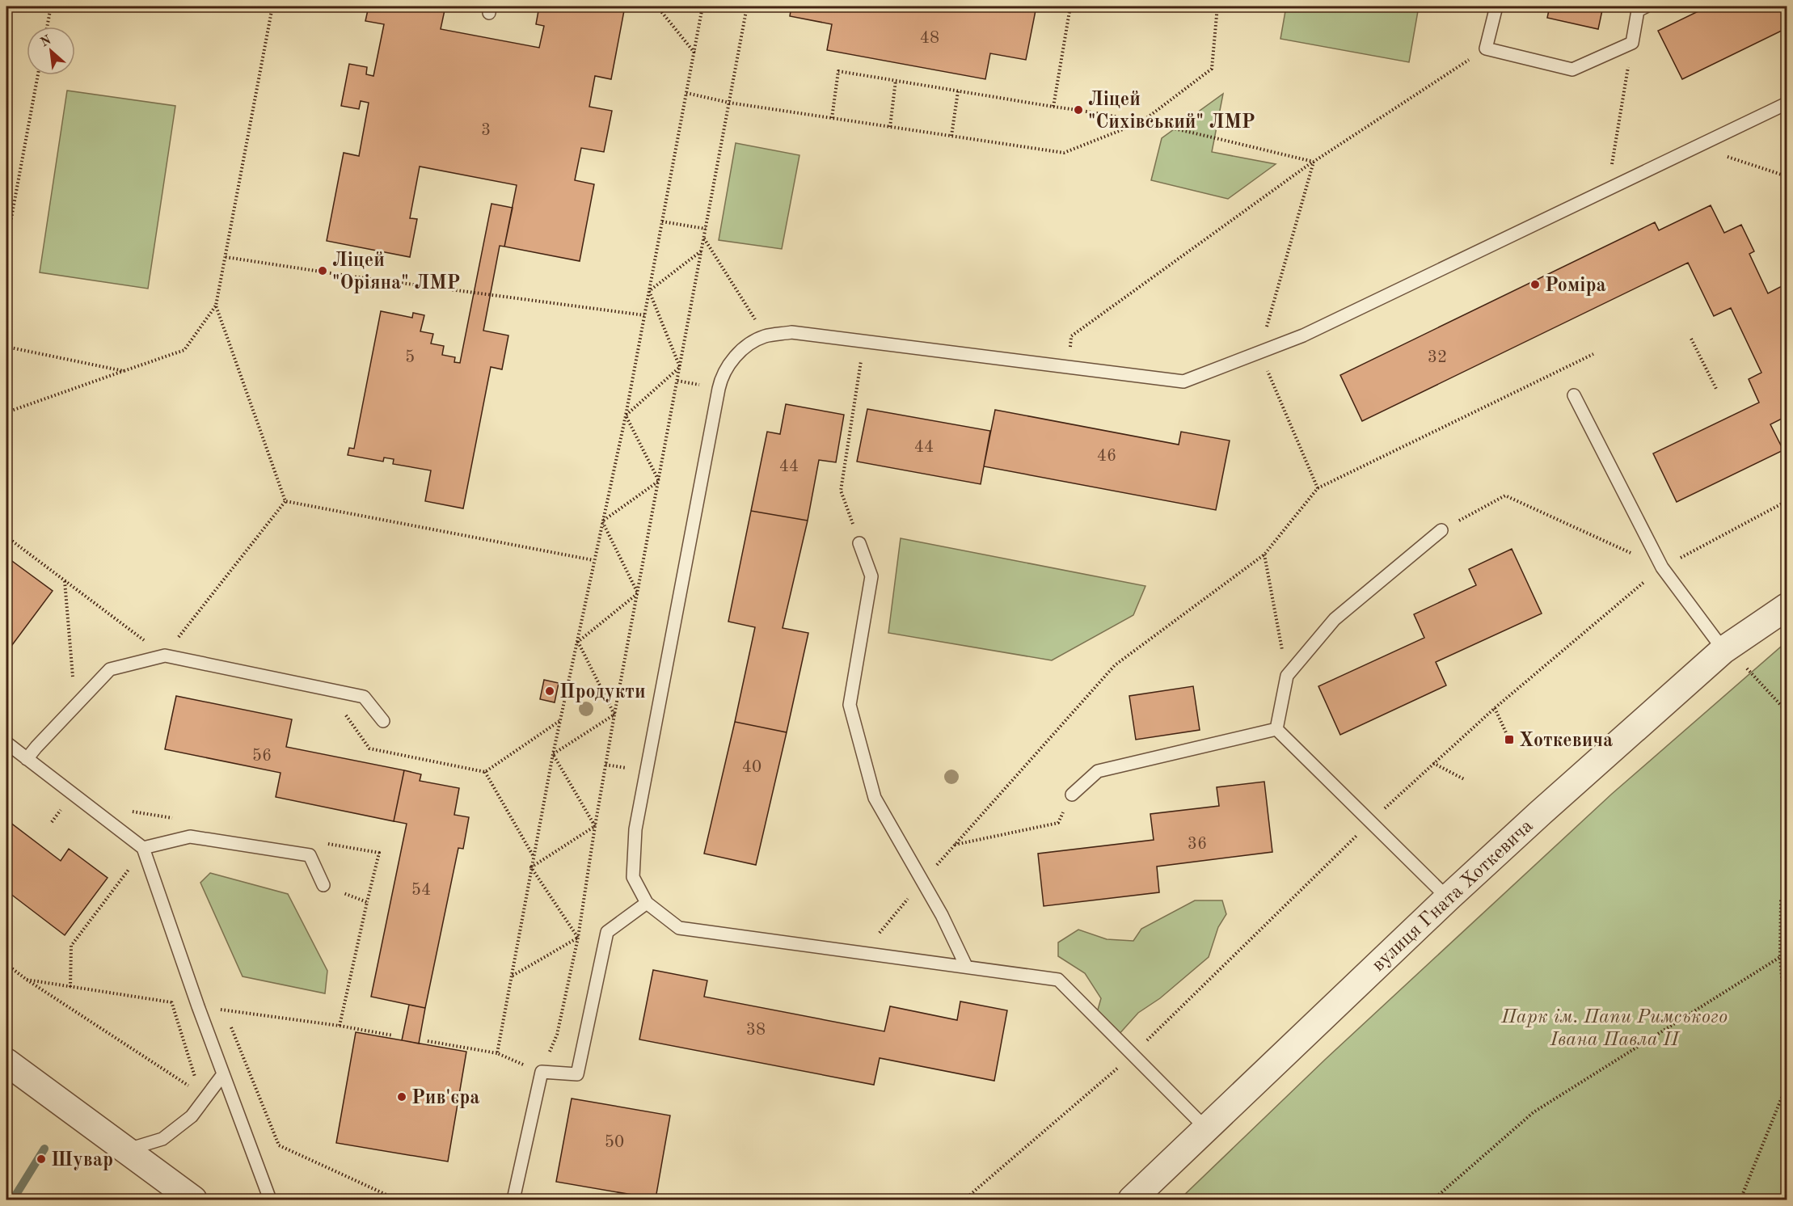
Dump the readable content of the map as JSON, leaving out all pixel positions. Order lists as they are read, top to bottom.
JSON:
{
  "streets": {
    "street": ["вулиця Гната Хоткевича"]
  },
  "parks": ["Парк ім. Папи Римського Івана Павла ІІ"],
  "places": {
    "other": [
      "Ліцей \"Сихівський\" ЛМР",
      "Ліцей \"Оріяна\" ЛМР",
      "Роміра",
      "Продукти",
      "Рив'єра",
      "Шувар"
    ],
    "transit": ["Хоткевича"]
  },
  "house_numbers": [
    "48",
    "3",
    "5",
    "32",
    "44",
    "46",
    "44",
    "56",
    "40",
    "36",
    "54",
    "38",
    "50"
  ],
  "north": "top left"
}
